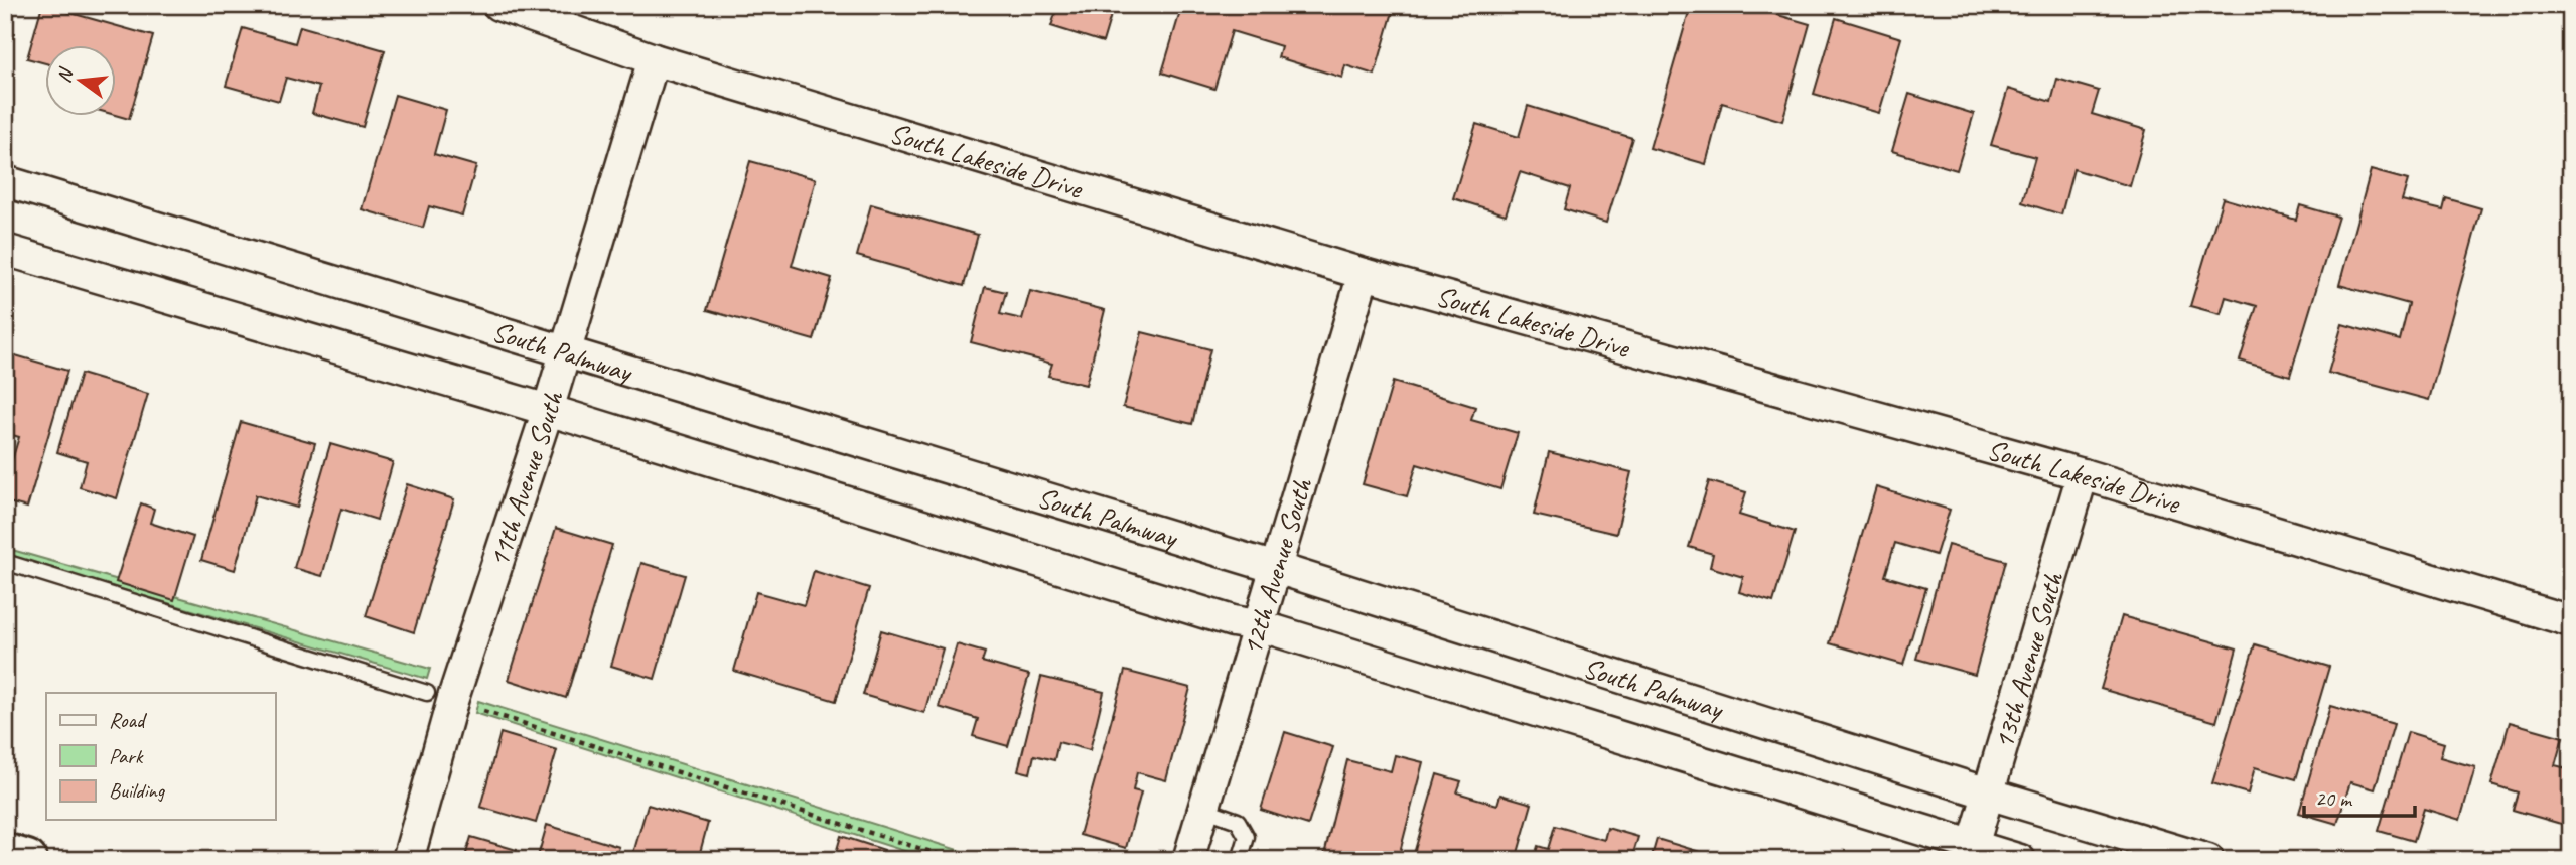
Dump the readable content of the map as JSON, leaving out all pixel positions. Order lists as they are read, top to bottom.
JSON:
{
  "streets": {
    "street": [
      "South Lakeside Drive",
      "South Palmway",
      "11th Avenue South",
      "12th Avenue South",
      "13th Avenue South"
    ]
  },
  "crossings": [
    ["South Lakeside Drive", "11th Avenue South"],
    ["South Lakeside Drive", "12th Avenue South"],
    ["South Lakeside Drive", "13th Avenue South"],
    ["South Palmway", "11th Avenue South"],
    ["South Palmway", "12th Avenue South"],
    ["South Palmway", "13th Avenue South"]
  ],
  "legend": ["Road", "Park", "Building"],
  "scale_bar": "20 m",
  "north": "left"
}
